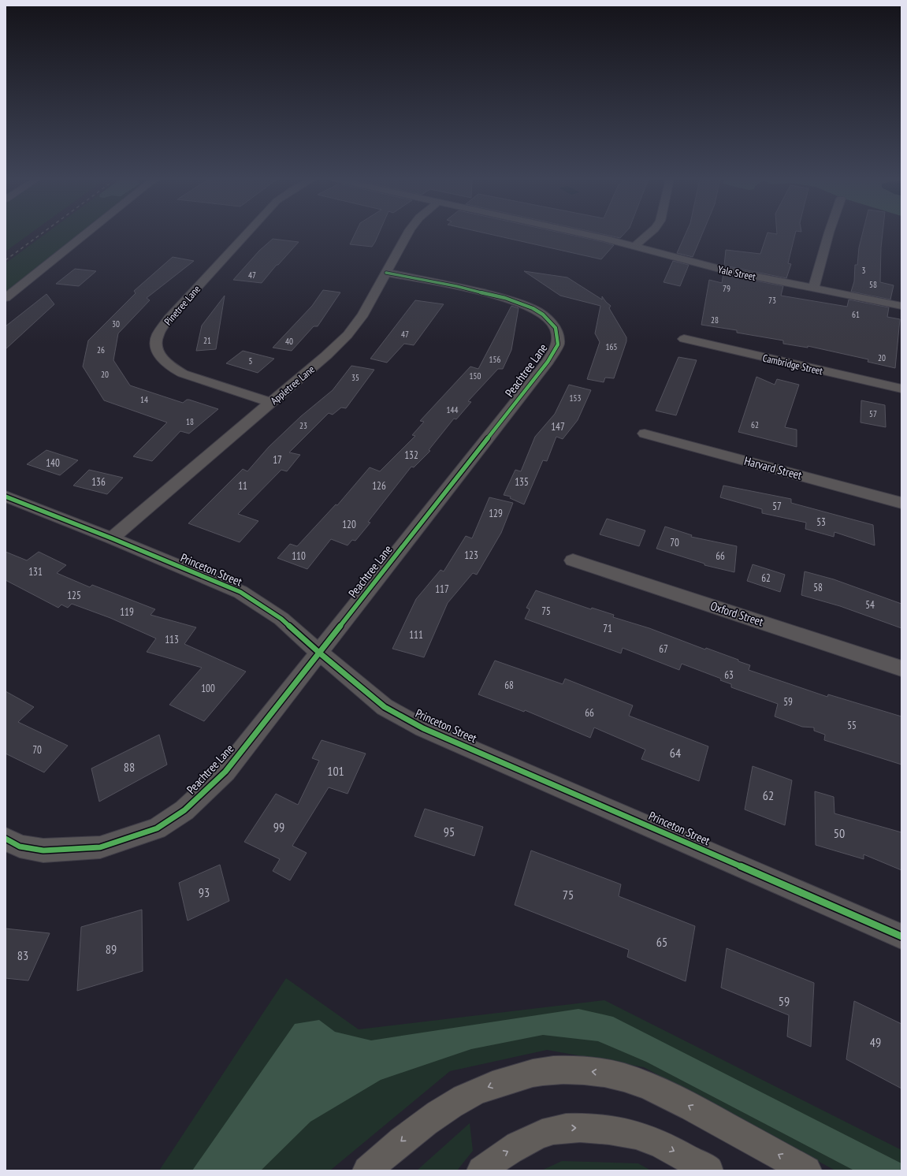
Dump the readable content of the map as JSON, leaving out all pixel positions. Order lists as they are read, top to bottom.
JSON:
{
  "streets": {
    "street": [
      "Yale Street",
      "Pinetree Lane",
      "Cambridge Street",
      "Peachtree Lane",
      "Appletree Lane",
      "Harvard Street",
      "Princeton Street",
      "Oxford Street"
    ]
  },
  "crossings": [
    ["Pinetree Lane", "Appletree Lane"],
    ["Peachtree Lane", "Appletree Lane"],
    ["Peachtree Lane", "Princeton Street"],
    ["Appletree Lane", "Princeton Street"]
  ],
  "house_numbers": [
    "3",
    "47",
    "58",
    "79",
    "73",
    "61",
    "28",
    "30",
    "47",
    "21",
    "40",
    "165",
    "26",
    "20",
    "156",
    "5",
    "20",
    "150",
    "35",
    "153",
    "14",
    "144",
    "57",
    "18",
    "62",
    "23",
    "147",
    "132",
    "17",
    "140",
    "136",
    "135",
    "11",
    "126",
    "57",
    "129",
    "53",
    "120",
    "70",
    "123",
    "110",
    "66",
    "131",
    "62",
    "58",
    "117",
    "125",
    "54",
    "75",
    "119",
    "71",
    "111",
    "113",
    "67",
    "63",
    "68",
    "100",
    "59",
    "66",
    "55",
    "70",
    "64",
    "88",
    "101",
    "62",
    "99",
    "95",
    "50",
    "93",
    "75",
    "65",
    "89",
    "83",
    "59",
    "49"
  ]
}
